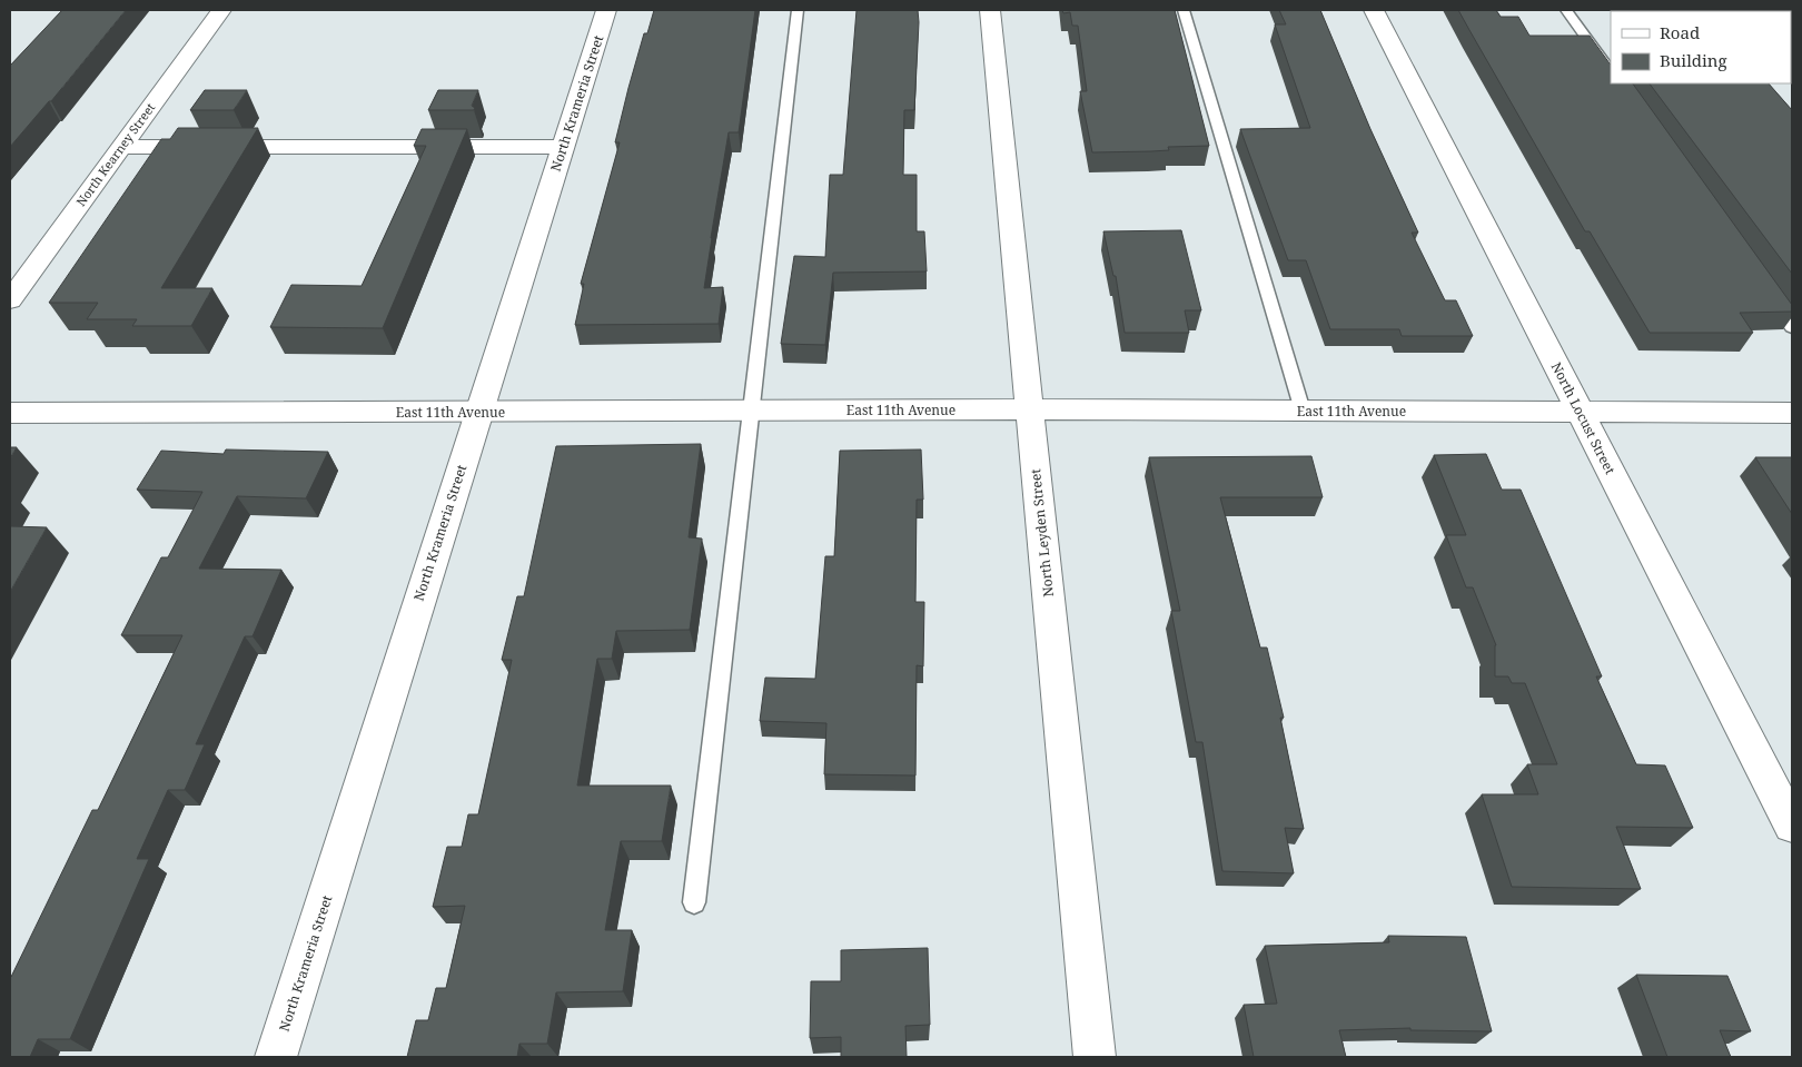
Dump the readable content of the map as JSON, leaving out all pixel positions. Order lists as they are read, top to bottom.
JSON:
{
  "streets": {
    "street": [
      "North Krameria Street",
      "North Kearney Street",
      "East 11th Avenue",
      "North Locust Street",
      "North Leyden Street"
    ]
  },
  "crossings": [
    ["North Krameria Street", "East 11th Avenue"],
    ["East 11th Avenue", "North Locust Street"],
    ["East 11th Avenue", "North Leyden Street"]
  ],
  "legend": ["Road", "Building"]
}
